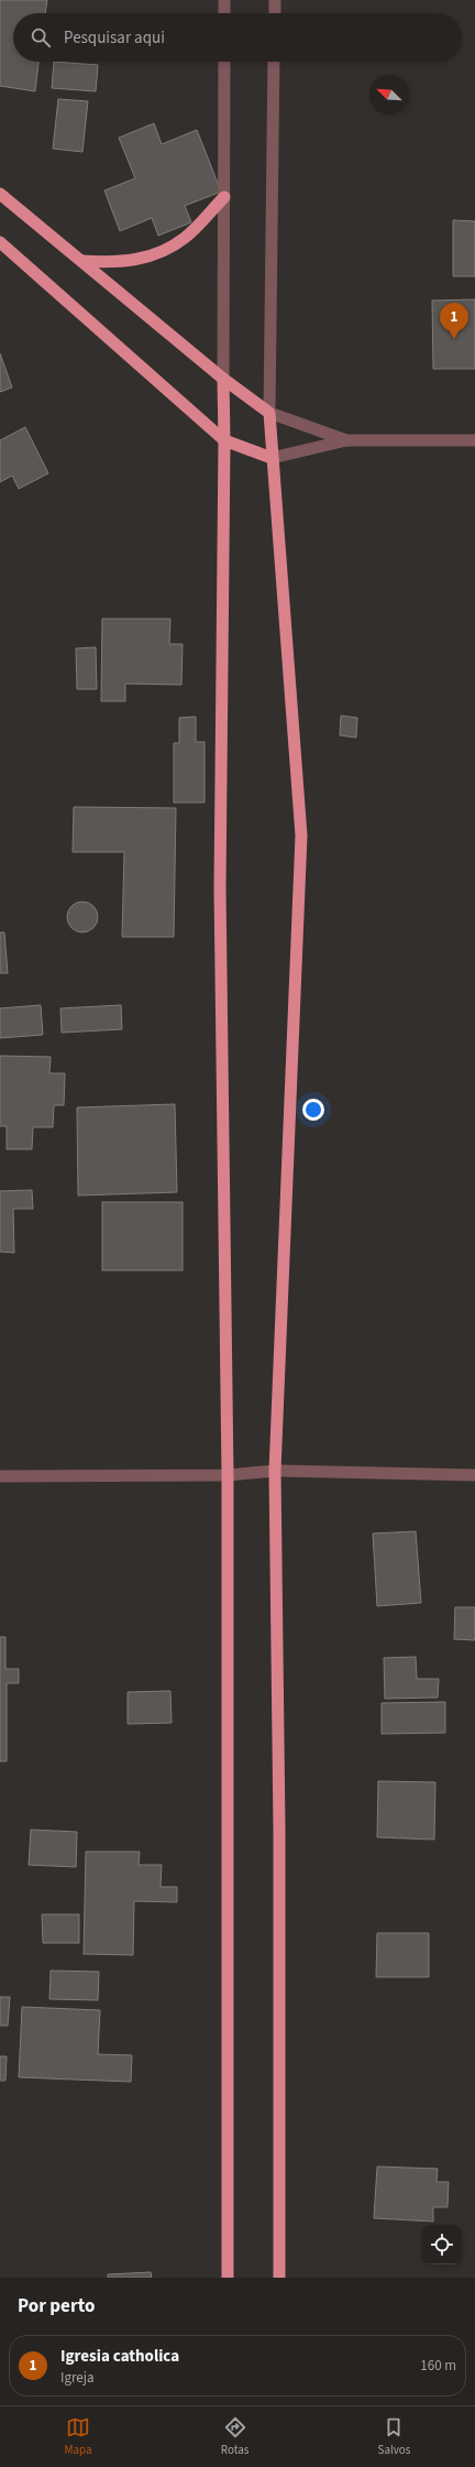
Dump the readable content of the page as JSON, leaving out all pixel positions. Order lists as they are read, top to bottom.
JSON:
{
  "north": "top left",
  "page": {
    "search": "Pesquisar aqui",
    "pins": "1",
    "heading": "Por perto",
    "list": [
      {
        "mark": "1",
        "name": "Igresia catholica",
        "note": "Igreja",
        "value": "160 m"
      }
    ],
    "nav": ["Mapa", "Rotas", "Salvos"]
  }
}
